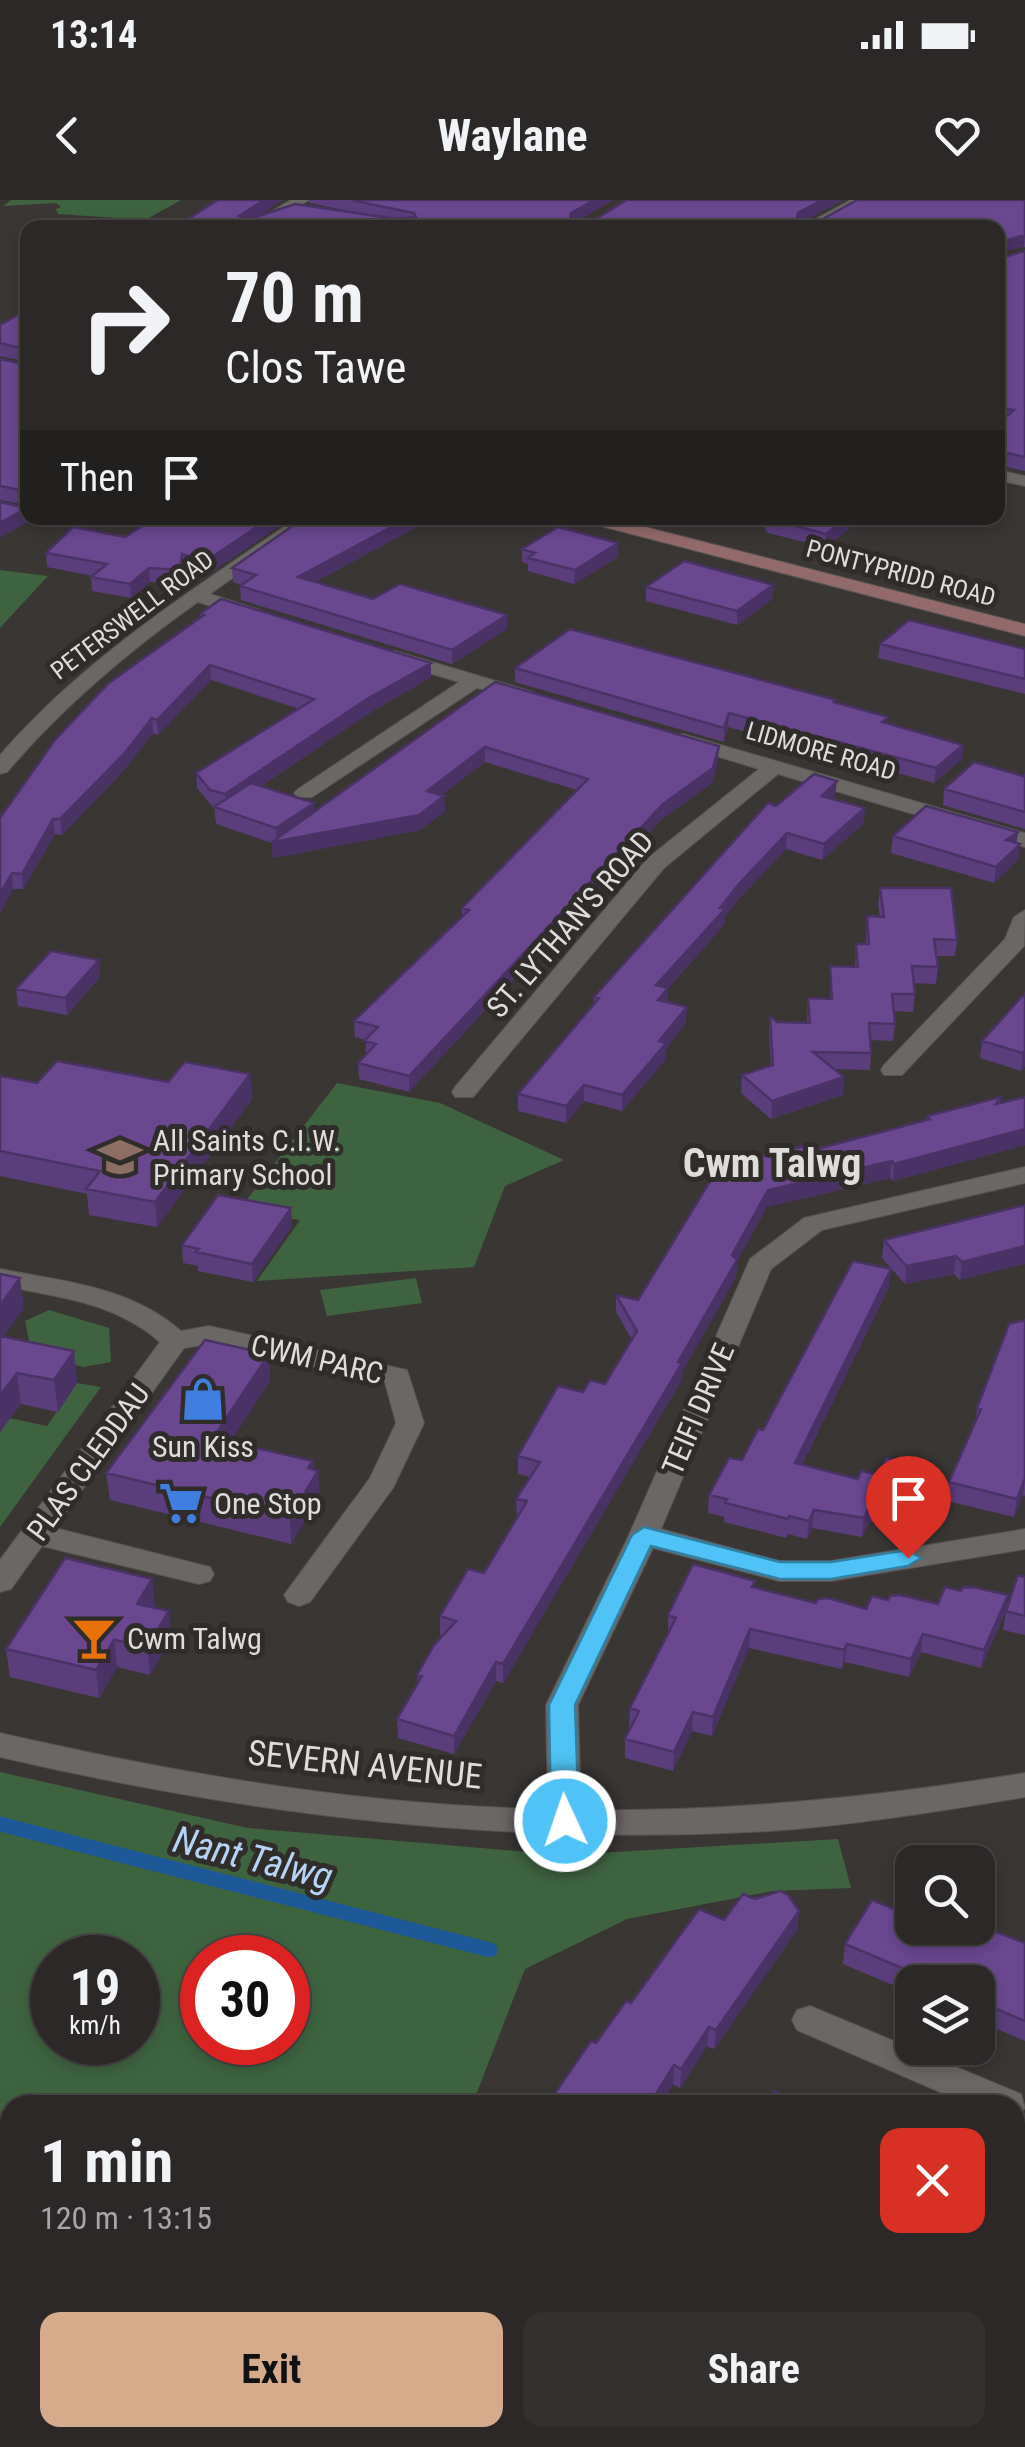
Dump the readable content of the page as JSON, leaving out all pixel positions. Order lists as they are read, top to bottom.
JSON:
{
  "streets": {
    "main road": ["PONTYPRIDD ROAD"],
    "street": [
      "PETERSWELL ROAD",
      "LIDMORE ROAD",
      "ST. LYTHAN'S ROAD",
      "CWM PARC",
      "TEIFI DRIVE",
      "PLAS CLEDDAU",
      "SEVERN AVENUE"
    ]
  },
  "crossings": [
    ["LIDMORE ROAD", "ST. LYTHAN'S ROAD"],
    ["CWM PARC", "PLAS CLEDDAU"],
    ["TEIFI DRIVE", "SEVERN AVENUE"]
  ],
  "districts": ["Cwm Talwg"],
  "water": ["Nant Talwg"],
  "places": {
    "school or university": ["All Saints C.I.W. Primary School"],
    "shop": ["Sun Kiss"],
    "supermarket": ["One Stop"],
    "bar": ["Cwm Talwg"]
  },
  "page": {
    "status": "13:14",
    "header": "Waylane",
    "turn": ["70 m", "Clos Tawe"],
    "then": "Then",
    "speed": "19 km/h",
    "limit": "30",
    "heading": ["1 min", "120 m · 13:15"],
    "buttons": ["Exit", "Share"]
  }
}
